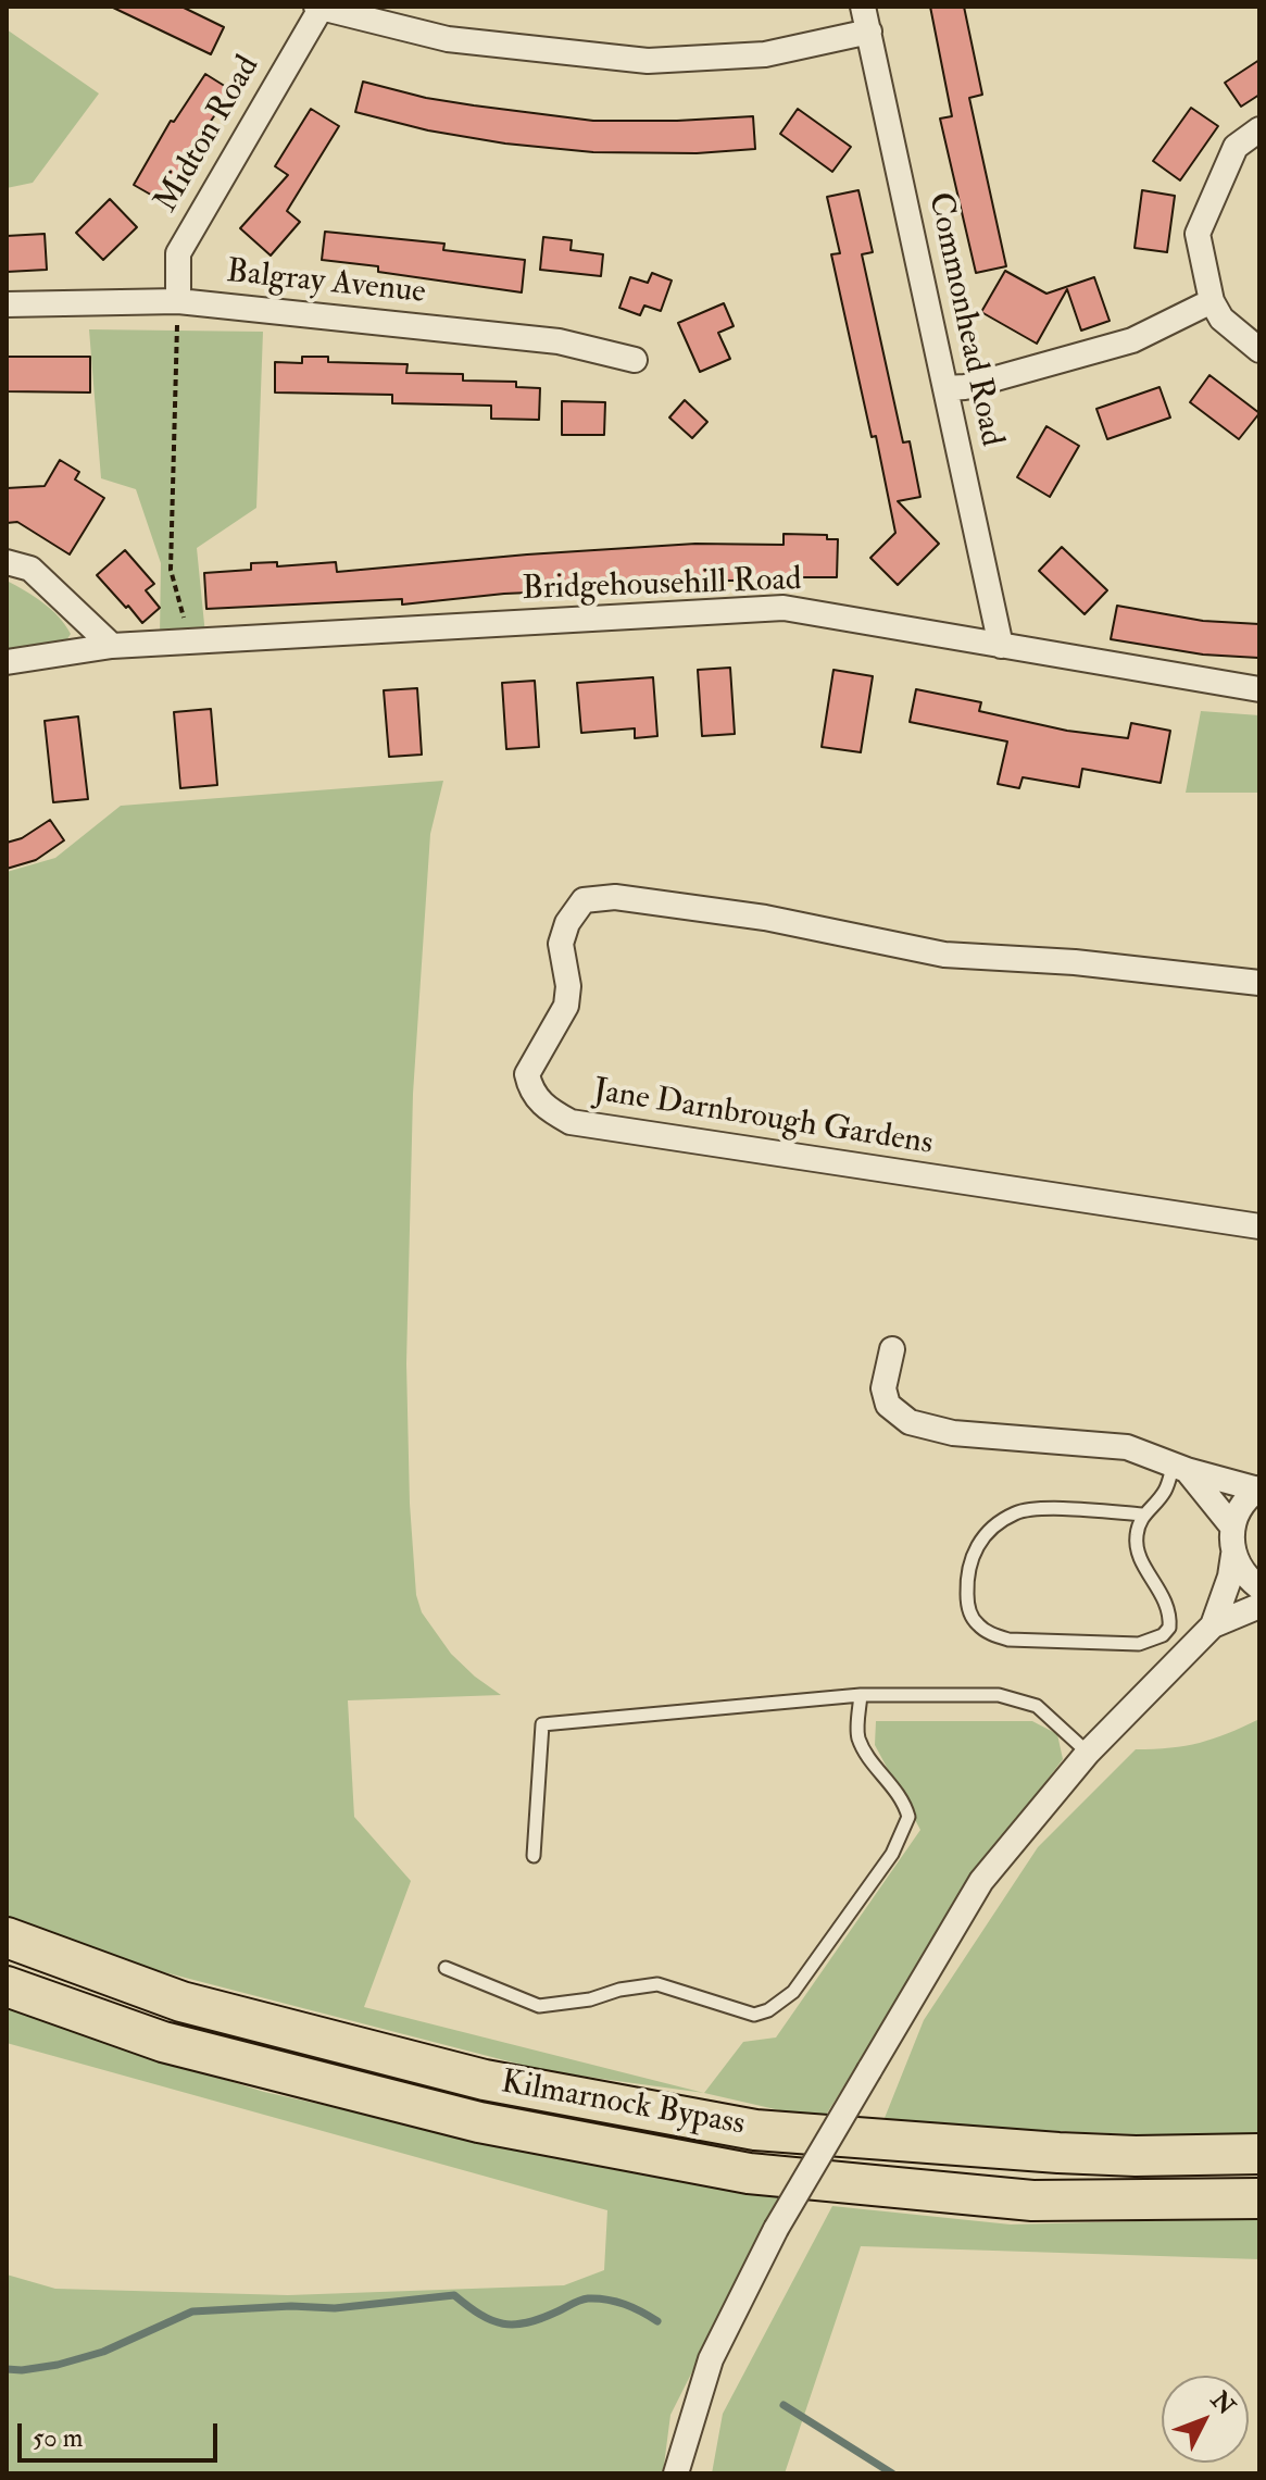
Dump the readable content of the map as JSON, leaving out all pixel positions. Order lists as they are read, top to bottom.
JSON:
{
  "streets": {
    "highway": ["Kilmarnock Bypass"],
    "street": [
      "Midton Road",
      "Balgray Avenue",
      "Commonhead Road",
      "Bridgehousehill Road",
      "Jane Darnbrough Gardens"
    ]
  },
  "crossings": [
    ["Midton Road", "Balgray Avenue"],
    ["Commonhead Road", "Bridgehousehill Road"]
  ],
  "scale_bar": "50 m",
  "north": "top right"
}
